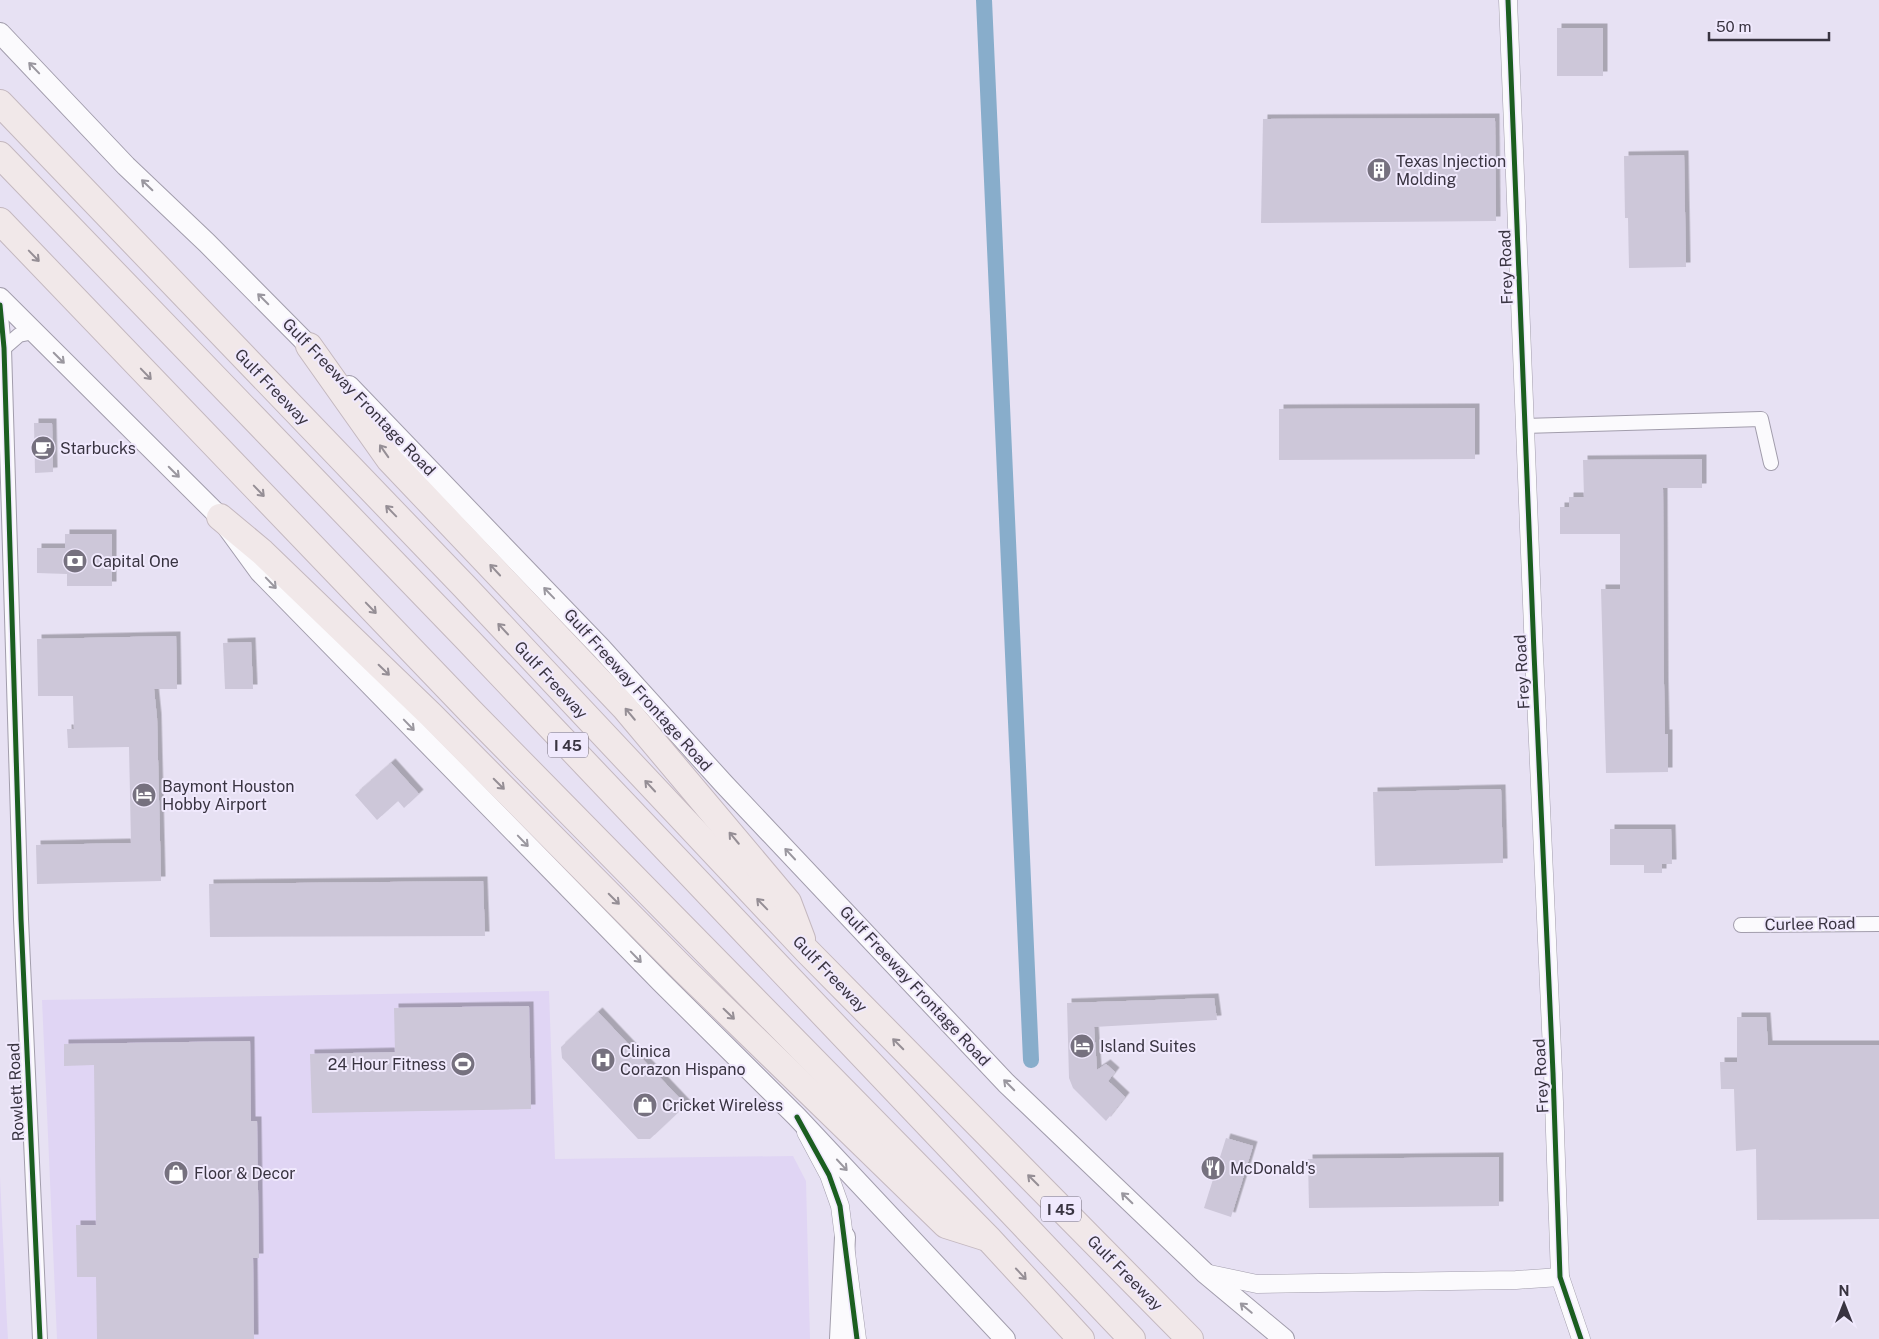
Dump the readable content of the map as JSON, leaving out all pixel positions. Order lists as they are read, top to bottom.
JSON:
{
  "streets": {
    "highway": ["Gulf Freeway", "I 45"],
    "main road": ["Gulf Freeway Frontage Road"],
    "street": ["Frey Road", "Curlee Road", "Rowlett Road"]
  },
  "one_way": ["Gulf Freeway Frontage Road"],
  "places": {
    "building": ["Texas Injection Molding"],
    "cafe": ["Starbucks"],
    "bank": ["Capital One"],
    "hotel": ["Baymont Houston Hobby Airport", "Island Suites"],
    "hospital": ["Clinica Corazon Hispano"],
    "sports": ["24 Hour Fitness"],
    "shop": ["Cricket Wireless", "Floor & Decor"],
    "restaurant": ["McDonald's"]
  },
  "scale_bar": "50 m",
  "north": "top"
}
